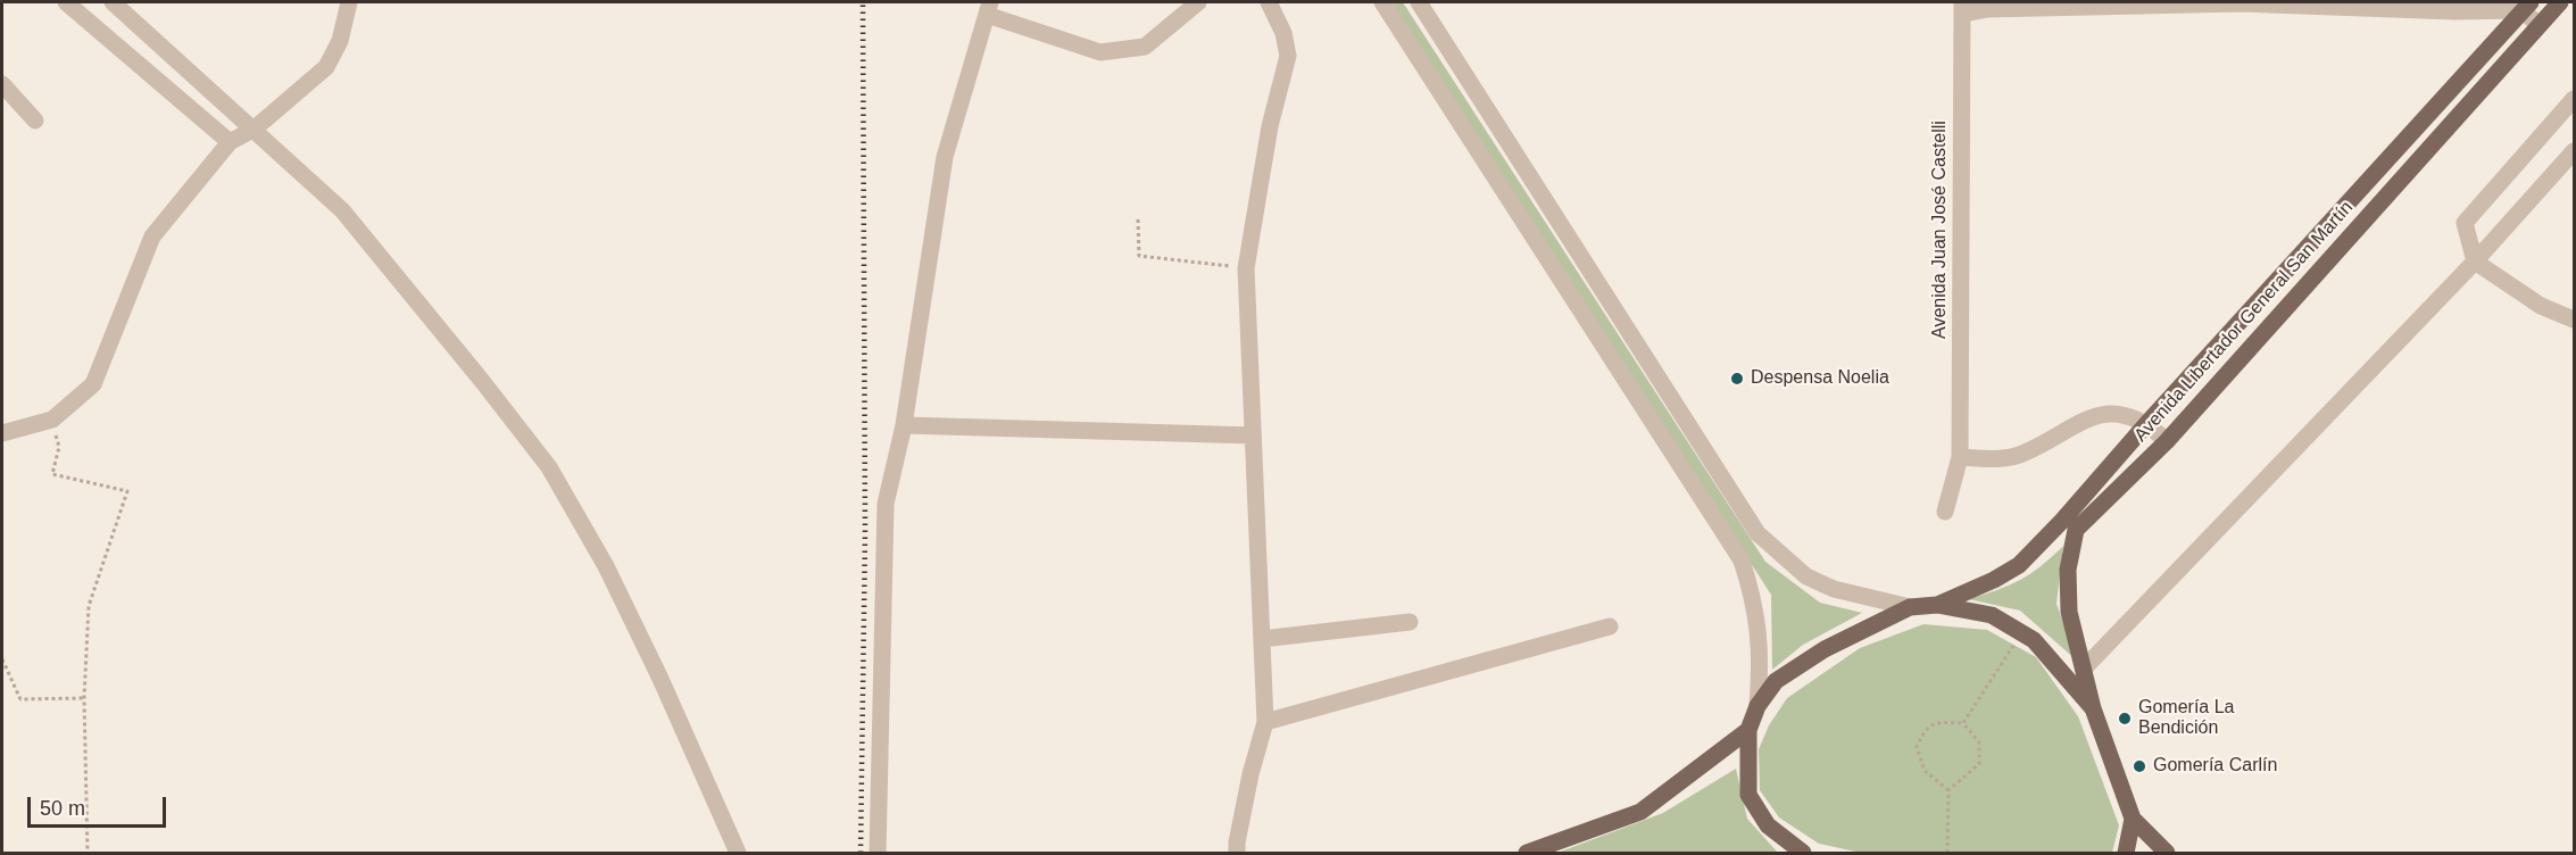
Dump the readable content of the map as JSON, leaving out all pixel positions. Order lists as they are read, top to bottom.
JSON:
{
  "streets": {
    "main road": ["Avenida Libertador General San Martín"],
    "street": ["Avenida Juan José Castelli"]
  },
  "places": ["Despensa Noelia", "Gomería La Bendición", "Gomería Carlín"],
  "scale_bar": "50 m"
}
